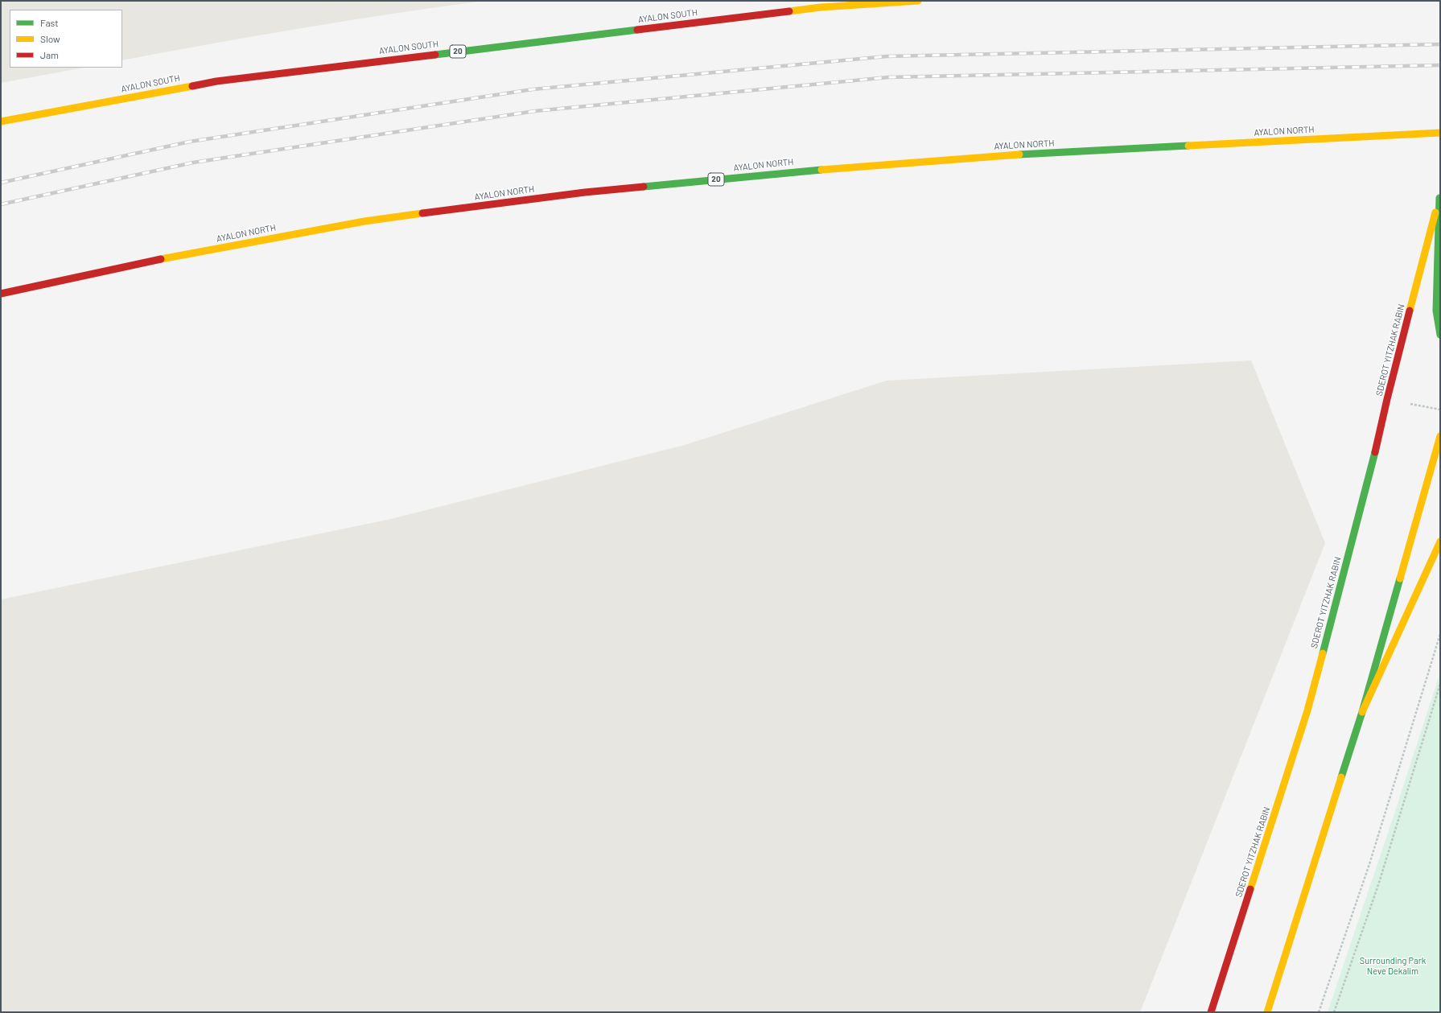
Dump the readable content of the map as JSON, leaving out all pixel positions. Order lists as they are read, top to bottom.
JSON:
{
  "streets": {
    "main road": [
      "AYALON SOUTH",
      "20",
      "AYALON NORTH",
      "SDEROT YITZHAK RABIN"
    ]
  },
  "parks": ["Surrounding Park Neve Dekalim"],
  "legend": ["Fast", "Slow", "Jam"]
}
